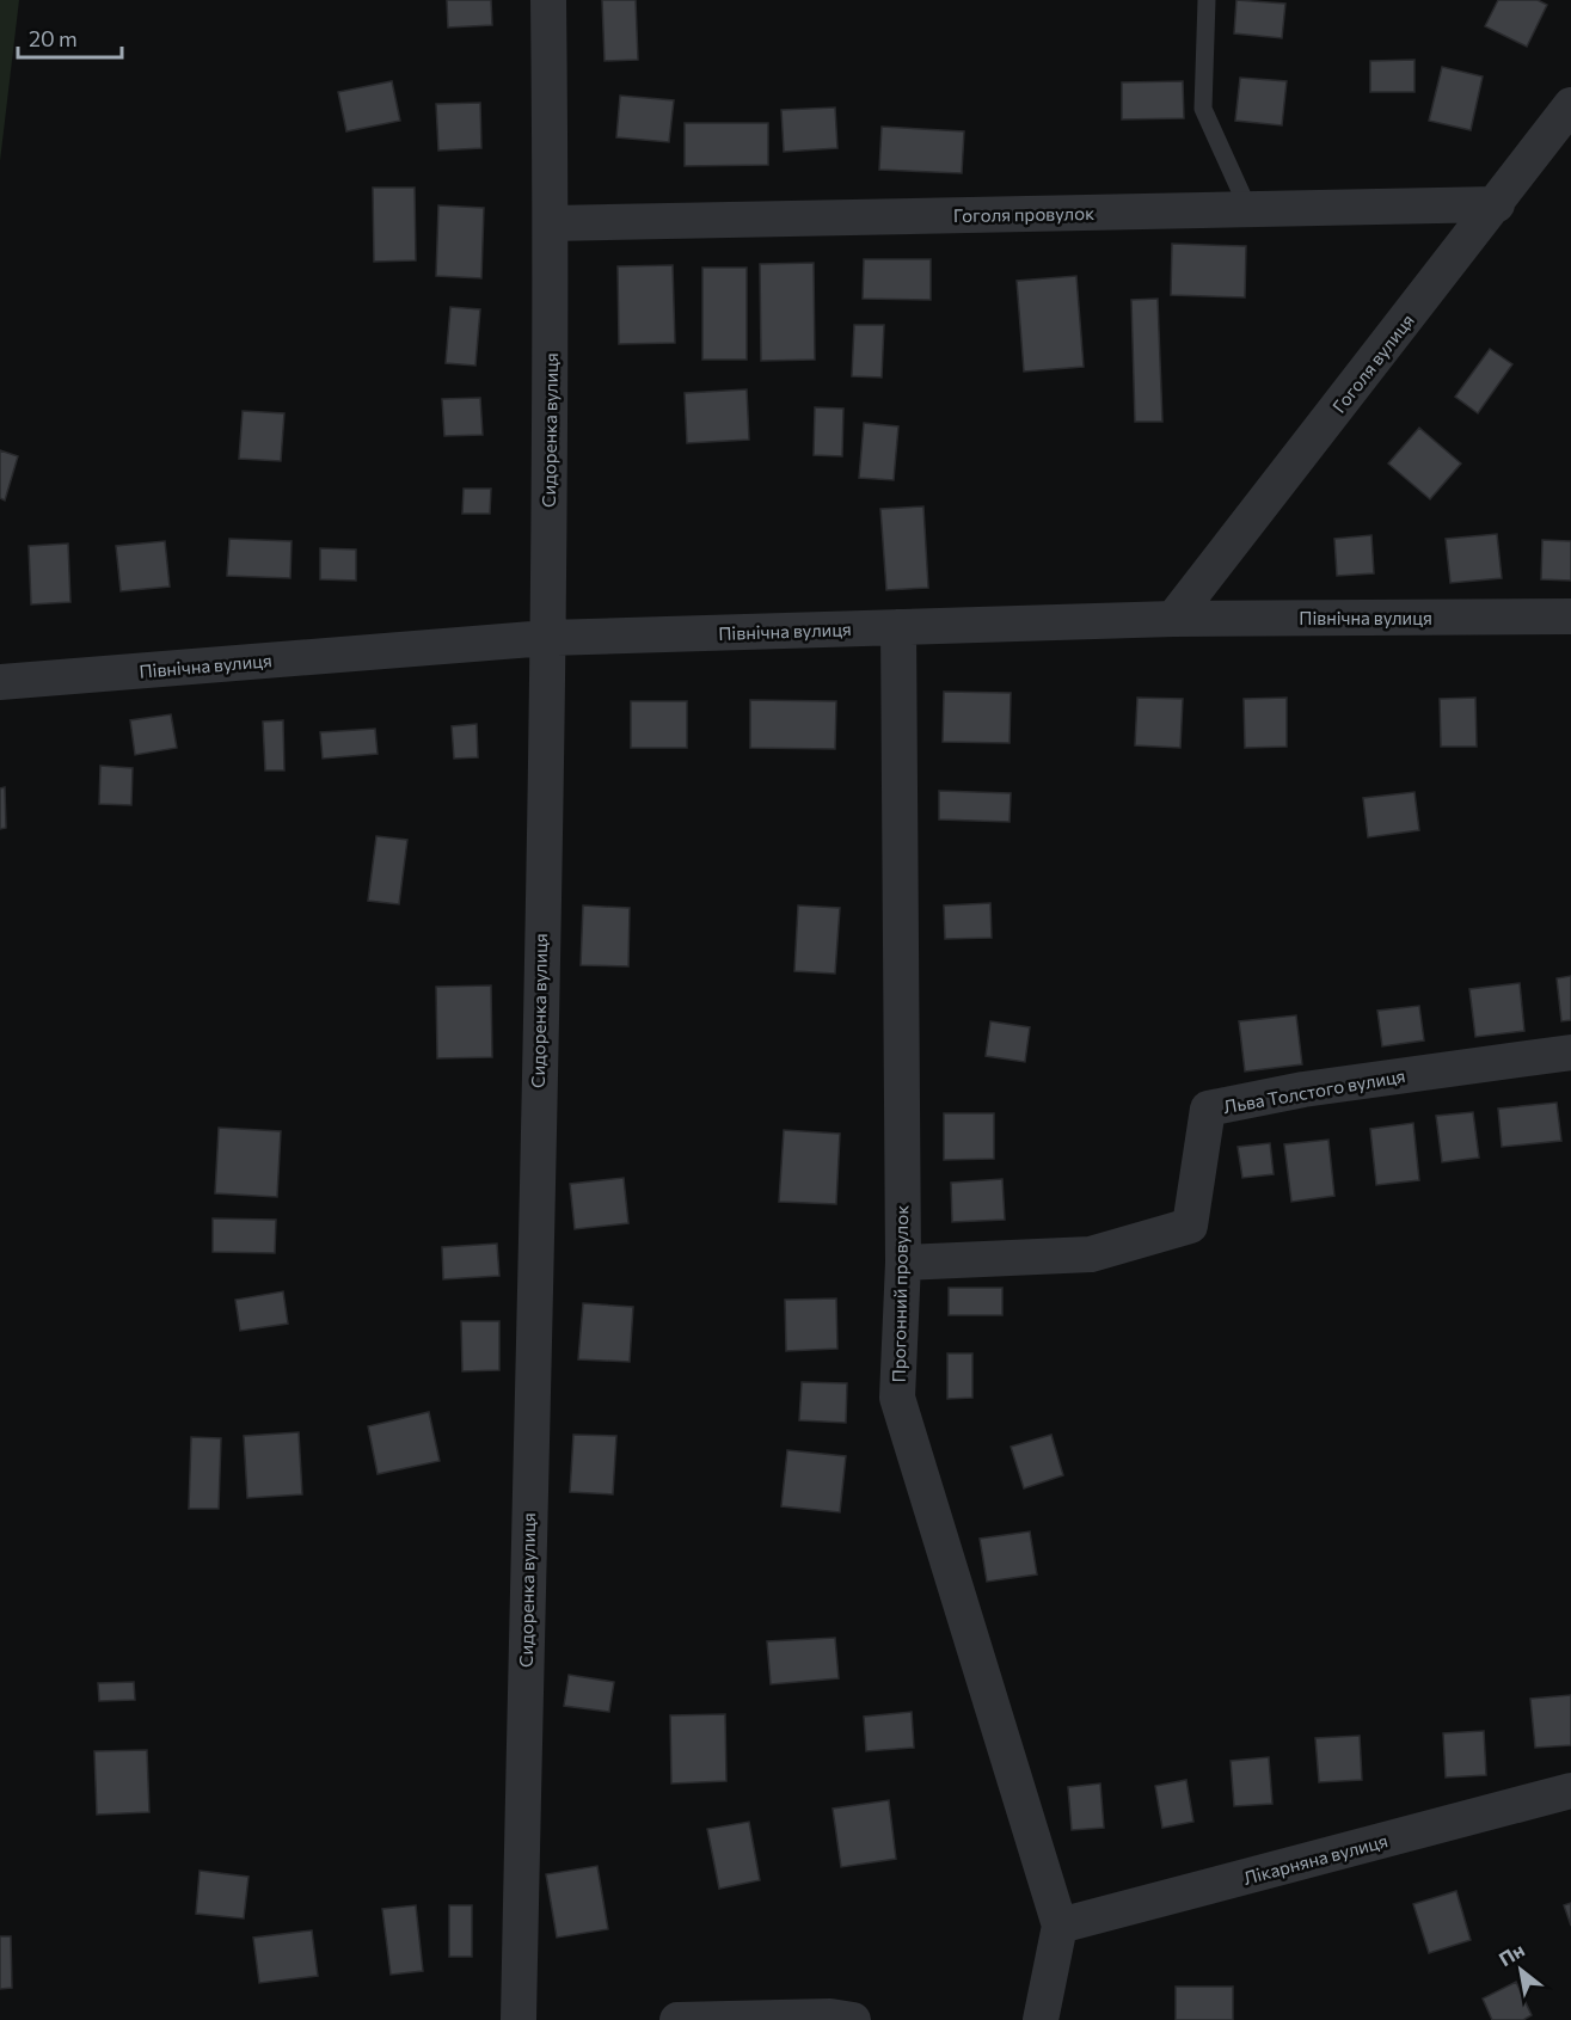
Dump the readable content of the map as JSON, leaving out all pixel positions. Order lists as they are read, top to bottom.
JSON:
{
  "streets": {
    "street": [
      "Гоголя провулок",
      "Гоголя вулиця",
      "Сидоренка вулиця",
      "Північна вулиця",
      "Льва Толстого вулиця",
      "Прогонний провулок",
      "Лікарняна вулиця"
    ]
  },
  "crossings": [
    ["Гоголя провулок", "Гоголя вулиця"],
    ["Гоголя провулок", "Сидоренка вулиця"],
    ["Гоголя вулиця", "Північна вулиця"],
    ["Сидоренка вулиця", "Північна вулиця"],
    ["Північна вулиця", "Прогонний провулок"],
    ["Льва Толстого вулиця", "Прогонний провулок"],
    ["Прогонний провулок", "Лікарняна вулиця"]
  ],
  "scale_bar": "20 m",
  "north": "top left"
}
